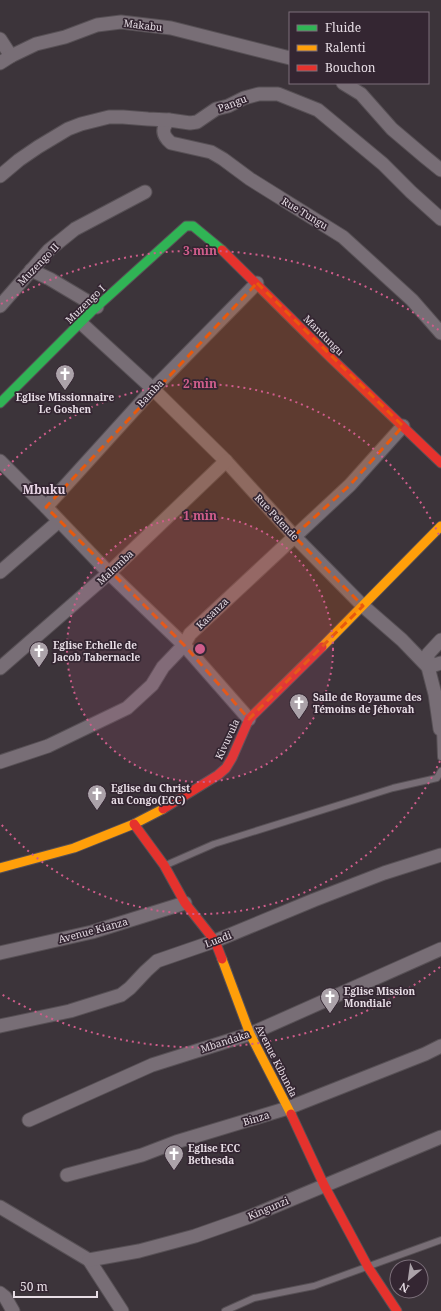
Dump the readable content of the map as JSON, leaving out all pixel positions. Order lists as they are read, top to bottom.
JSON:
{
  "streets": {
    "street": [
      "Makabu",
      "Pangu",
      "Rue Tungu",
      "Muzengo II",
      "Muzengo I",
      "Mandungu",
      "Bamba",
      "Rue Pelende",
      "Malomba",
      "Kasanza",
      "Kivuvula",
      "Avenue Kianza",
      "Luadi",
      "Mbandaka",
      "Avenue Kibunda",
      "Binza",
      "Kingunzi"
    ]
  },
  "crossings": [
    ["Pangu", "Rue Tungu"],
    ["Muzengo I", "Mandungu"],
    ["Muzengo I", "Rue Pelende"],
    ["Mandungu", "Bamba"],
    ["Mandungu", "Kasanza"],
    ["Bamba", "Rue Pelende"],
    ["Rue Pelende", "Malomba"],
    ["Rue Pelende", "Kasanza"],
    ["Rue Pelende", "Kivuvula"],
    ["Kivuvula", "Avenue Kibunda"],
    ["Avenue Kianza", "Avenue Kibunda"],
    ["Luadi", "Avenue Kibunda"],
    ["Mbandaka", "Avenue Kibunda"],
    ["Avenue Kibunda", "Binza"],
    ["Avenue Kibunda", "Kingunzi"]
  ],
  "districts": ["Mbuku"],
  "places": {
    "church": [
      "Eglise Missionnaire Le Goshen",
      "Eglise Echelle de Jacob Tabernacle",
      "Salle de Royaume des Témoins de Jéhovah",
      "Eglise du Christ au Congo(ECC)",
      "Eglise Mission Mondiale",
      "Eglise ECC Bethesda"
    ]
  },
  "legend": ["Fluide", "Ralenti", "Bouchon"],
  "scale_bar": "50 m",
  "north": "bottom left",
  "rings": ["3 min", "2 min", "1 min"]
}
